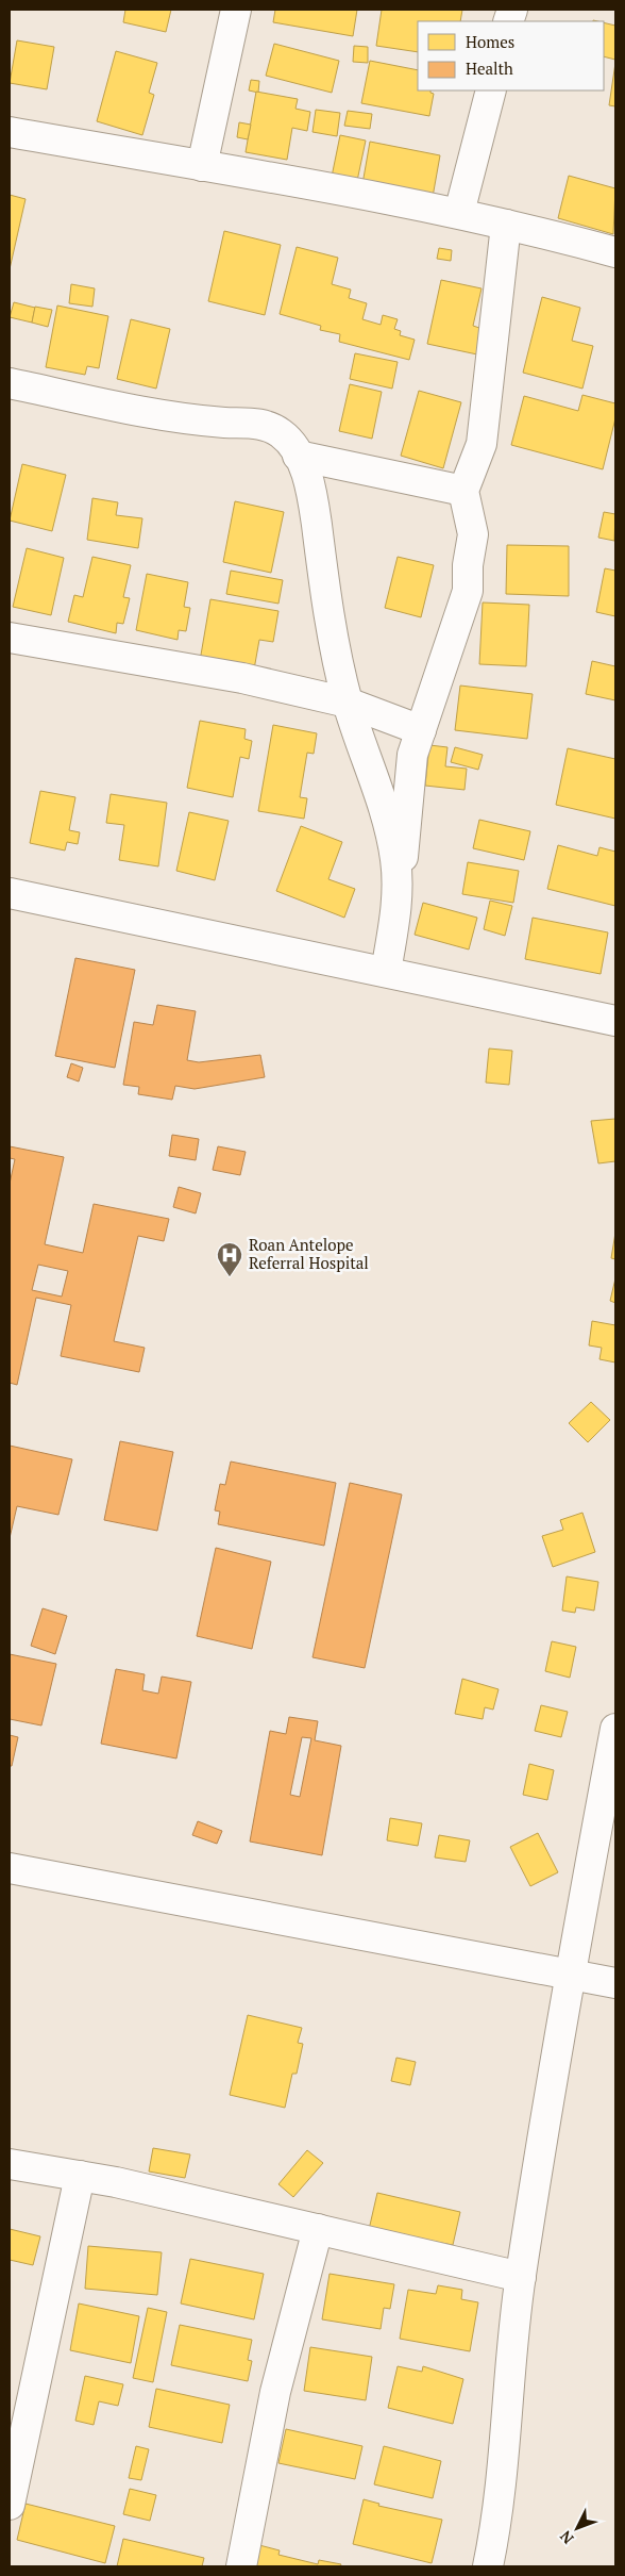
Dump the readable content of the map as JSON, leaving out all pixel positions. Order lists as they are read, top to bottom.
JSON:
{
  "places": {
    "hospital": ["Roan Antelope Referral Hospital"]
  },
  "legend": ["Homes", "Health"],
  "north": "bottom left"
}
